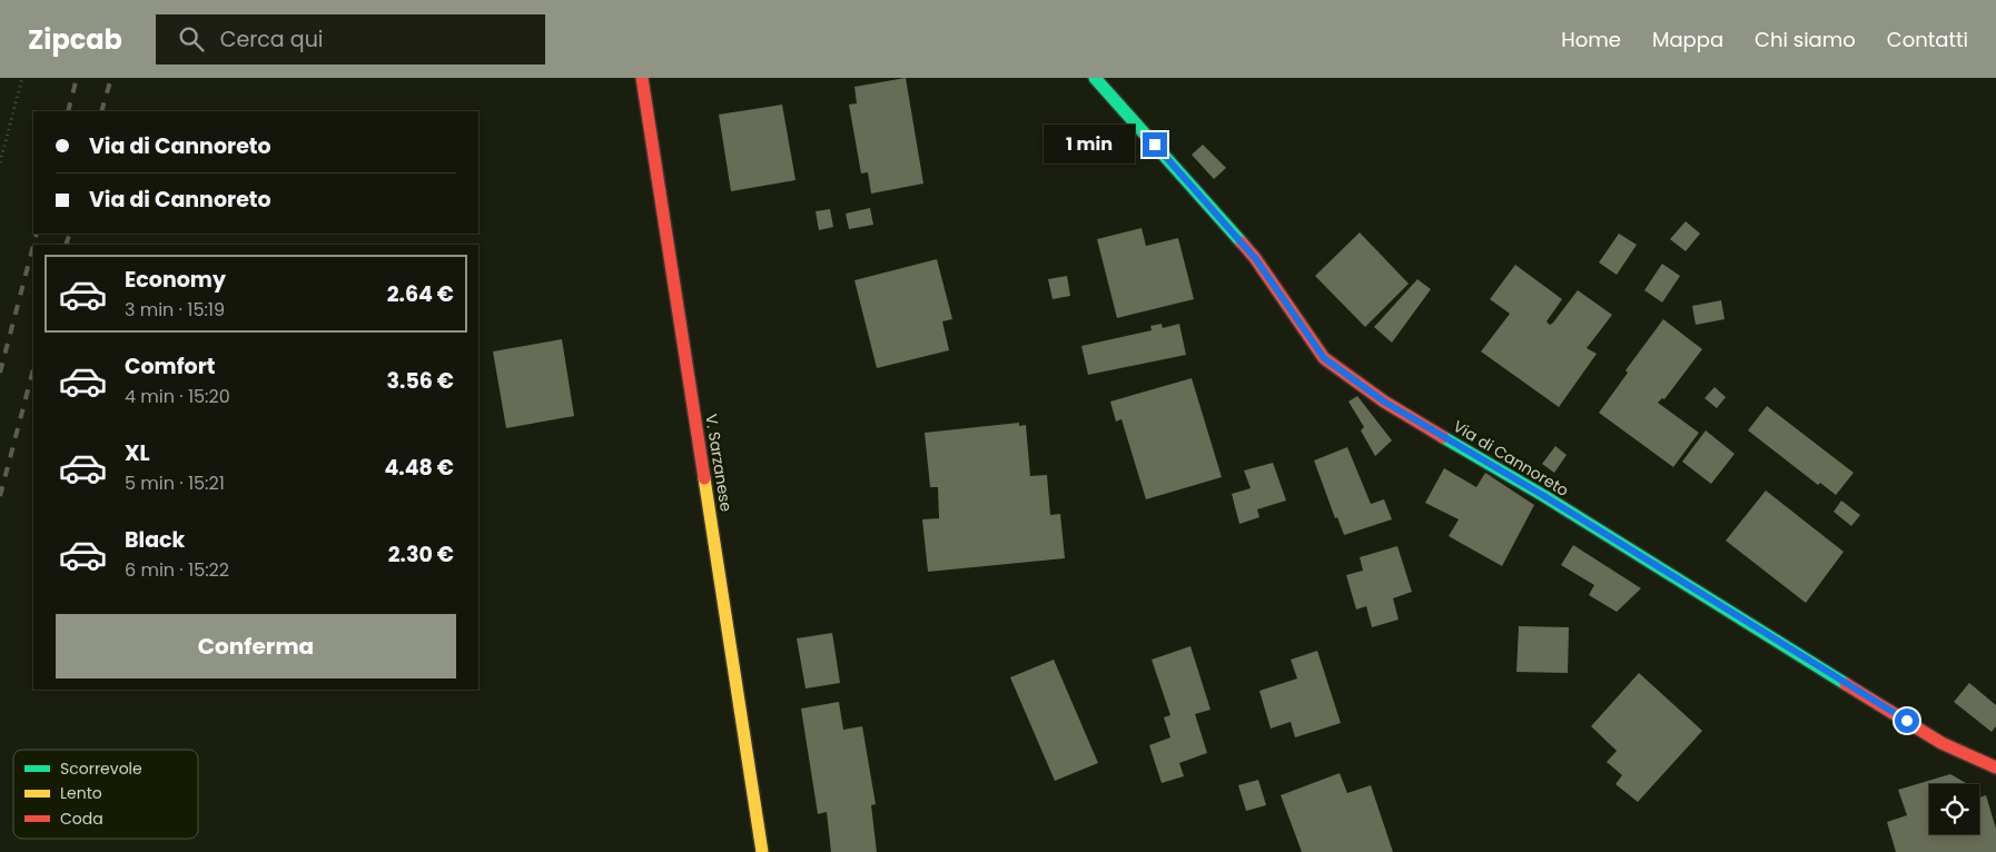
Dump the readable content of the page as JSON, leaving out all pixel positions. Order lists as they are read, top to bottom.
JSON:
{
  "streets": {
    "street": ["Via di Cannoreto", "V. Sarzanese"]
  },
  "legend": ["Scorrevole", "Lento", "Coda"],
  "page": {
    "header": "Zipcab",
    "search": "Cerca qui",
    "nav": [
      "Home",
      "Mappa",
      "Chi siamo",
      "Contatti"
    ],
    "banner": ["Via di Cannoreto", "Via di Cannoreto"],
    "bubble": "1 min",
    "list": [
      {
        "name": "Economy",
        "note": "3 min · 15:19",
        "value": "2.64 €"
      },
      {
        "name": "Comfort",
        "note": "4 min · 15:20",
        "value": "3.56 €"
      },
      {
        "name": "XL",
        "note": "5 min · 15:21",
        "value": "4.48 €"
      },
      {
        "name": "Black",
        "note": "6 min · 15:22",
        "value": "2.30 €"
      }
    ],
    "buttons": "Conferma"
  }
}
